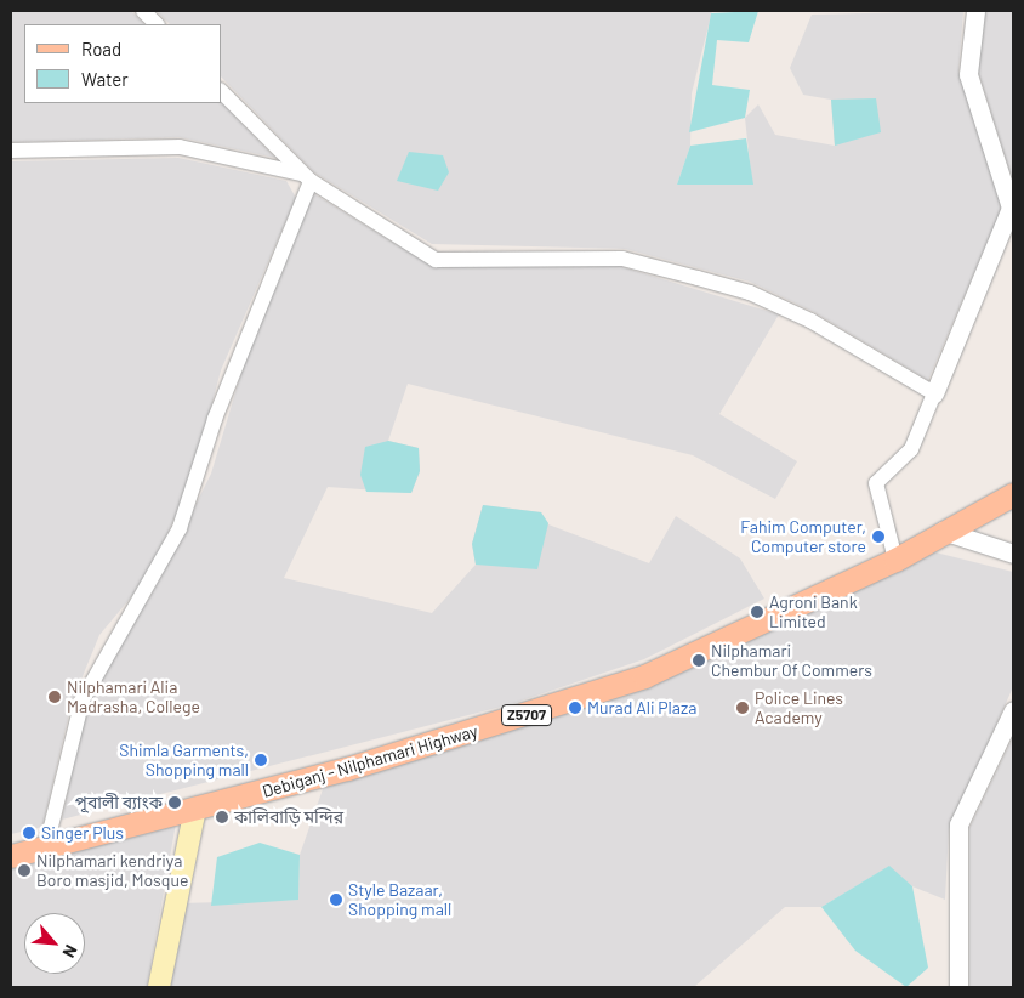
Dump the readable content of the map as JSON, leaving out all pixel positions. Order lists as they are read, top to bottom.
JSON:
{
  "streets": {
    "main road": ["Z5707", "Debiganj - Nilphamari Highway"]
  },
  "places": [
    "Fahim Computer, Computer store",
    "Agroni Bank Limited",
    "Nilphamari Chembur Of Commers",
    "Nilphamari Alia Madrasha, College",
    "Murad Ali Plaza",
    "Police Lines Academy",
    "Shimla Garments, Shopping mall",
    "পূবালী ব্যাংক",
    "কালিবাড়ি মন্দির",
    "Singer Plus",
    "Nilphamari kendriya Boro masjid, Mosque",
    "Style Bazaar, Shopping mall"
  ],
  "legend": ["Road", "Water"],
  "north": "bottom right"
}
